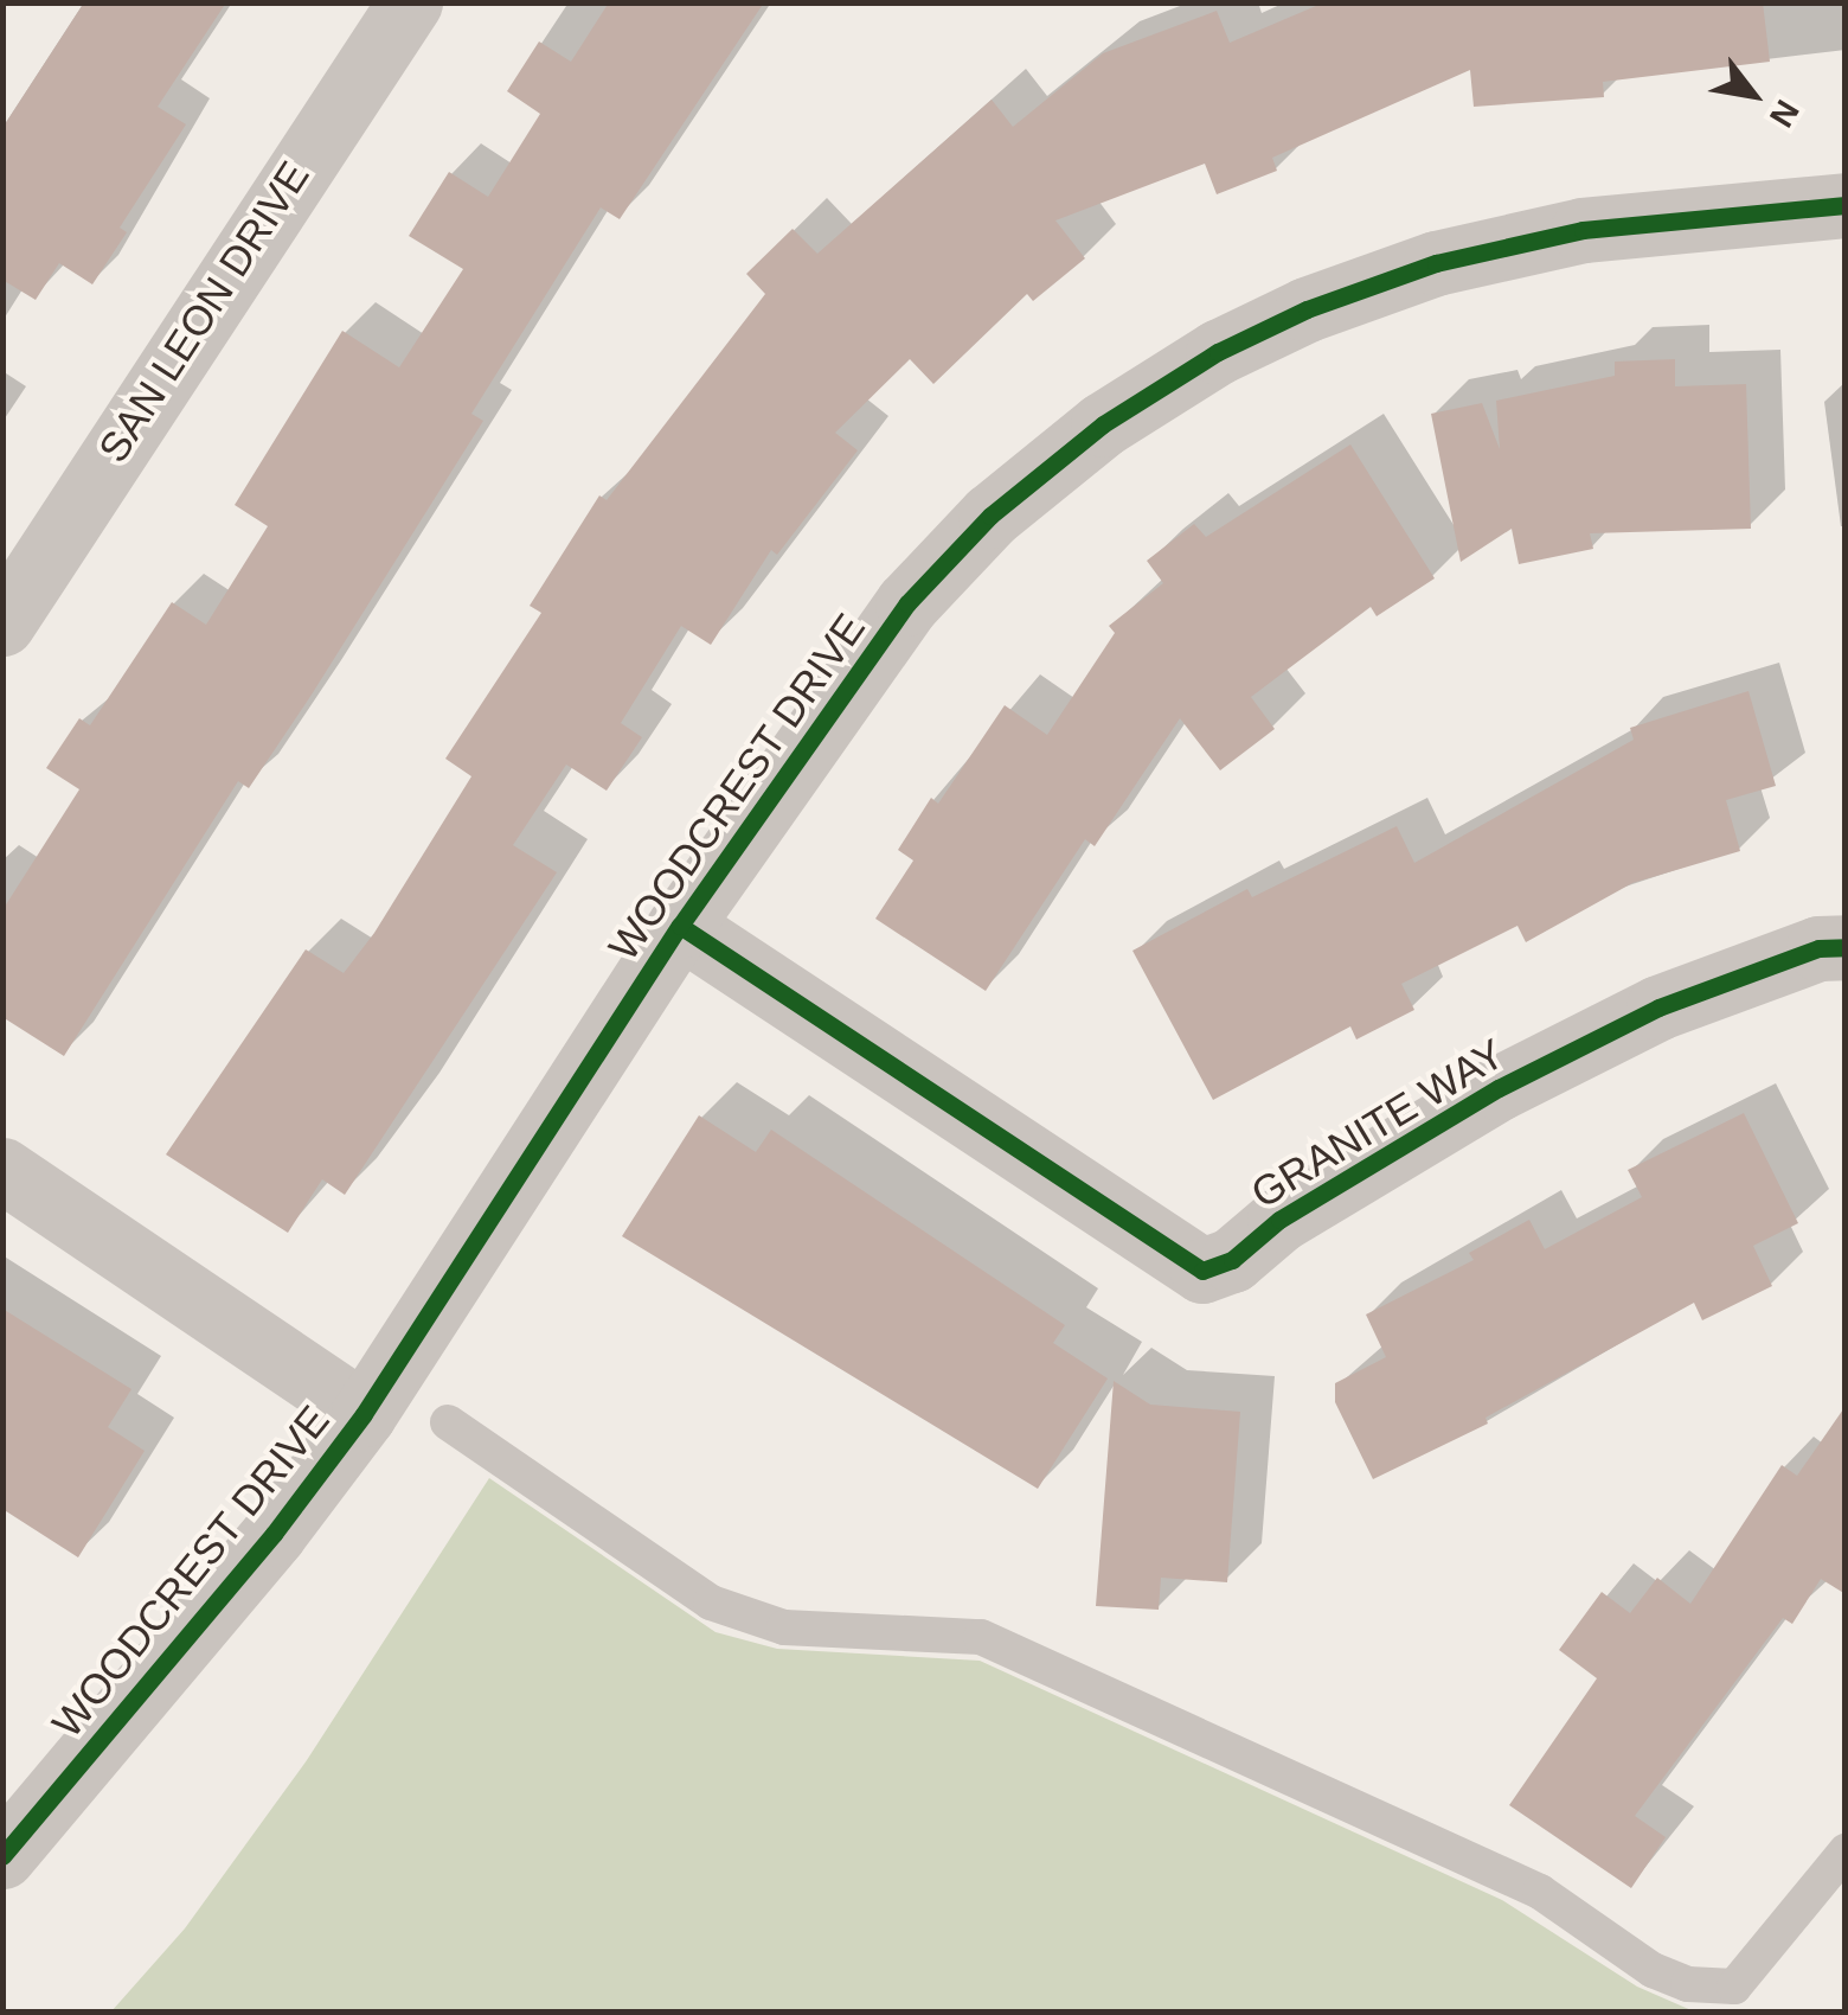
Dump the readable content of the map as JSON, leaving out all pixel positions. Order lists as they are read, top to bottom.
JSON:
{
  "streets": {
    "street": ["SAN LEON DRIVE", "WOODCREST DRIVE", "GRANITE WAY"]
  },
  "crossings": [
    ["WOODCREST DRIVE", "GRANITE WAY"]
  ],
  "north": "bottom right"
}
